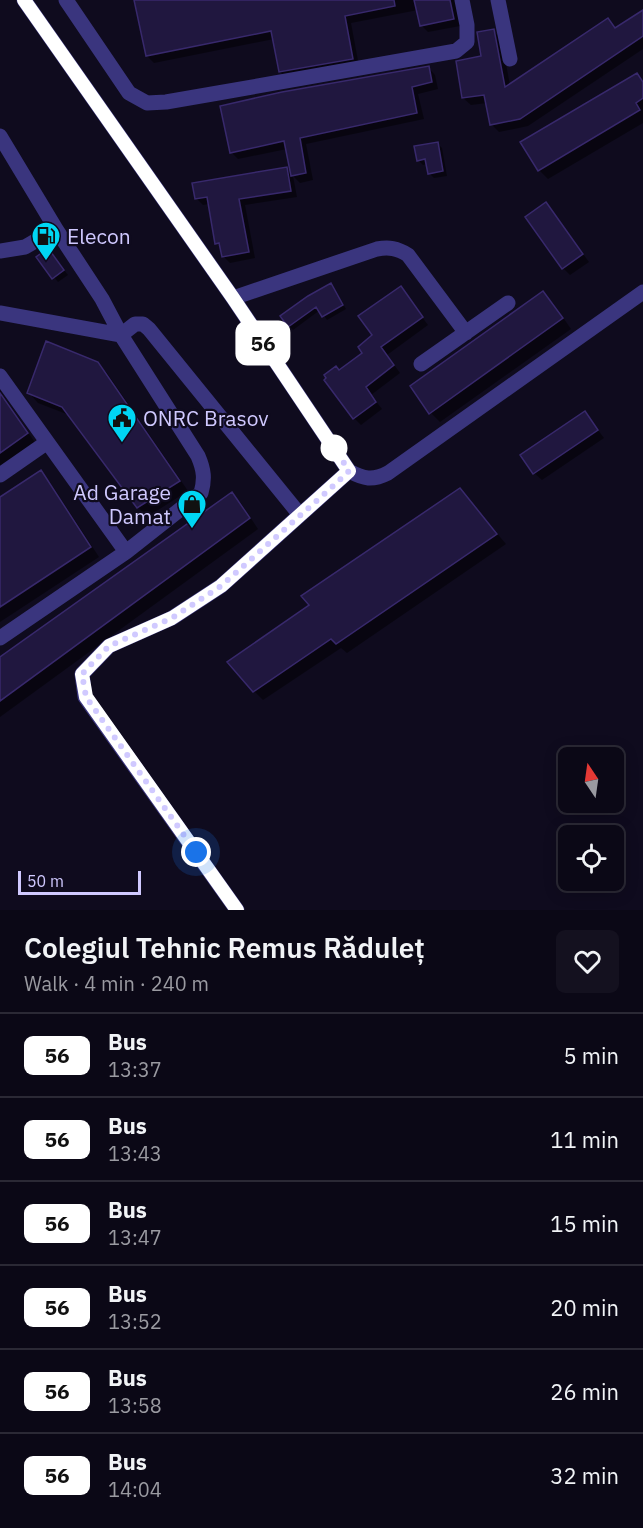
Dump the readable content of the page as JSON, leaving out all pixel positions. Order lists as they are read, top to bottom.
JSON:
{
  "places": {
    "fuel station": ["Elecon"],
    "public building": ["ONRC Brasov"],
    "shop": ["Ad Garage Damat"]
  },
  "lines": ["bus line 56"],
  "scale_bar": "50 m",
  "north": "top",
  "page": {
    "on_map": "56",
    "scale": "50 m",
    "heading": ["Colegiul Tehnic Remus Răduleț", "Walk · 4 min · 240 m"],
    "list": [
      {
        "mark": "56",
        "name": "Bus",
        "note": "13:37",
        "value": "5 min"
      },
      {
        "mark": "56",
        "name": "Bus",
        "note": "13:43",
        "value": "11 min"
      },
      {
        "mark": "56",
        "name": "Bus",
        "note": "13:47",
        "value": "15 min"
      },
      {
        "mark": "56",
        "name": "Bus",
        "note": "13:52",
        "value": "20 min"
      },
      {
        "mark": "56",
        "name": "Bus",
        "note": "13:58",
        "value": "26 min"
      },
      {
        "mark": "56",
        "name": "Bus",
        "note": "14:04",
        "value": "32 min"
      }
    ]
  }
}
